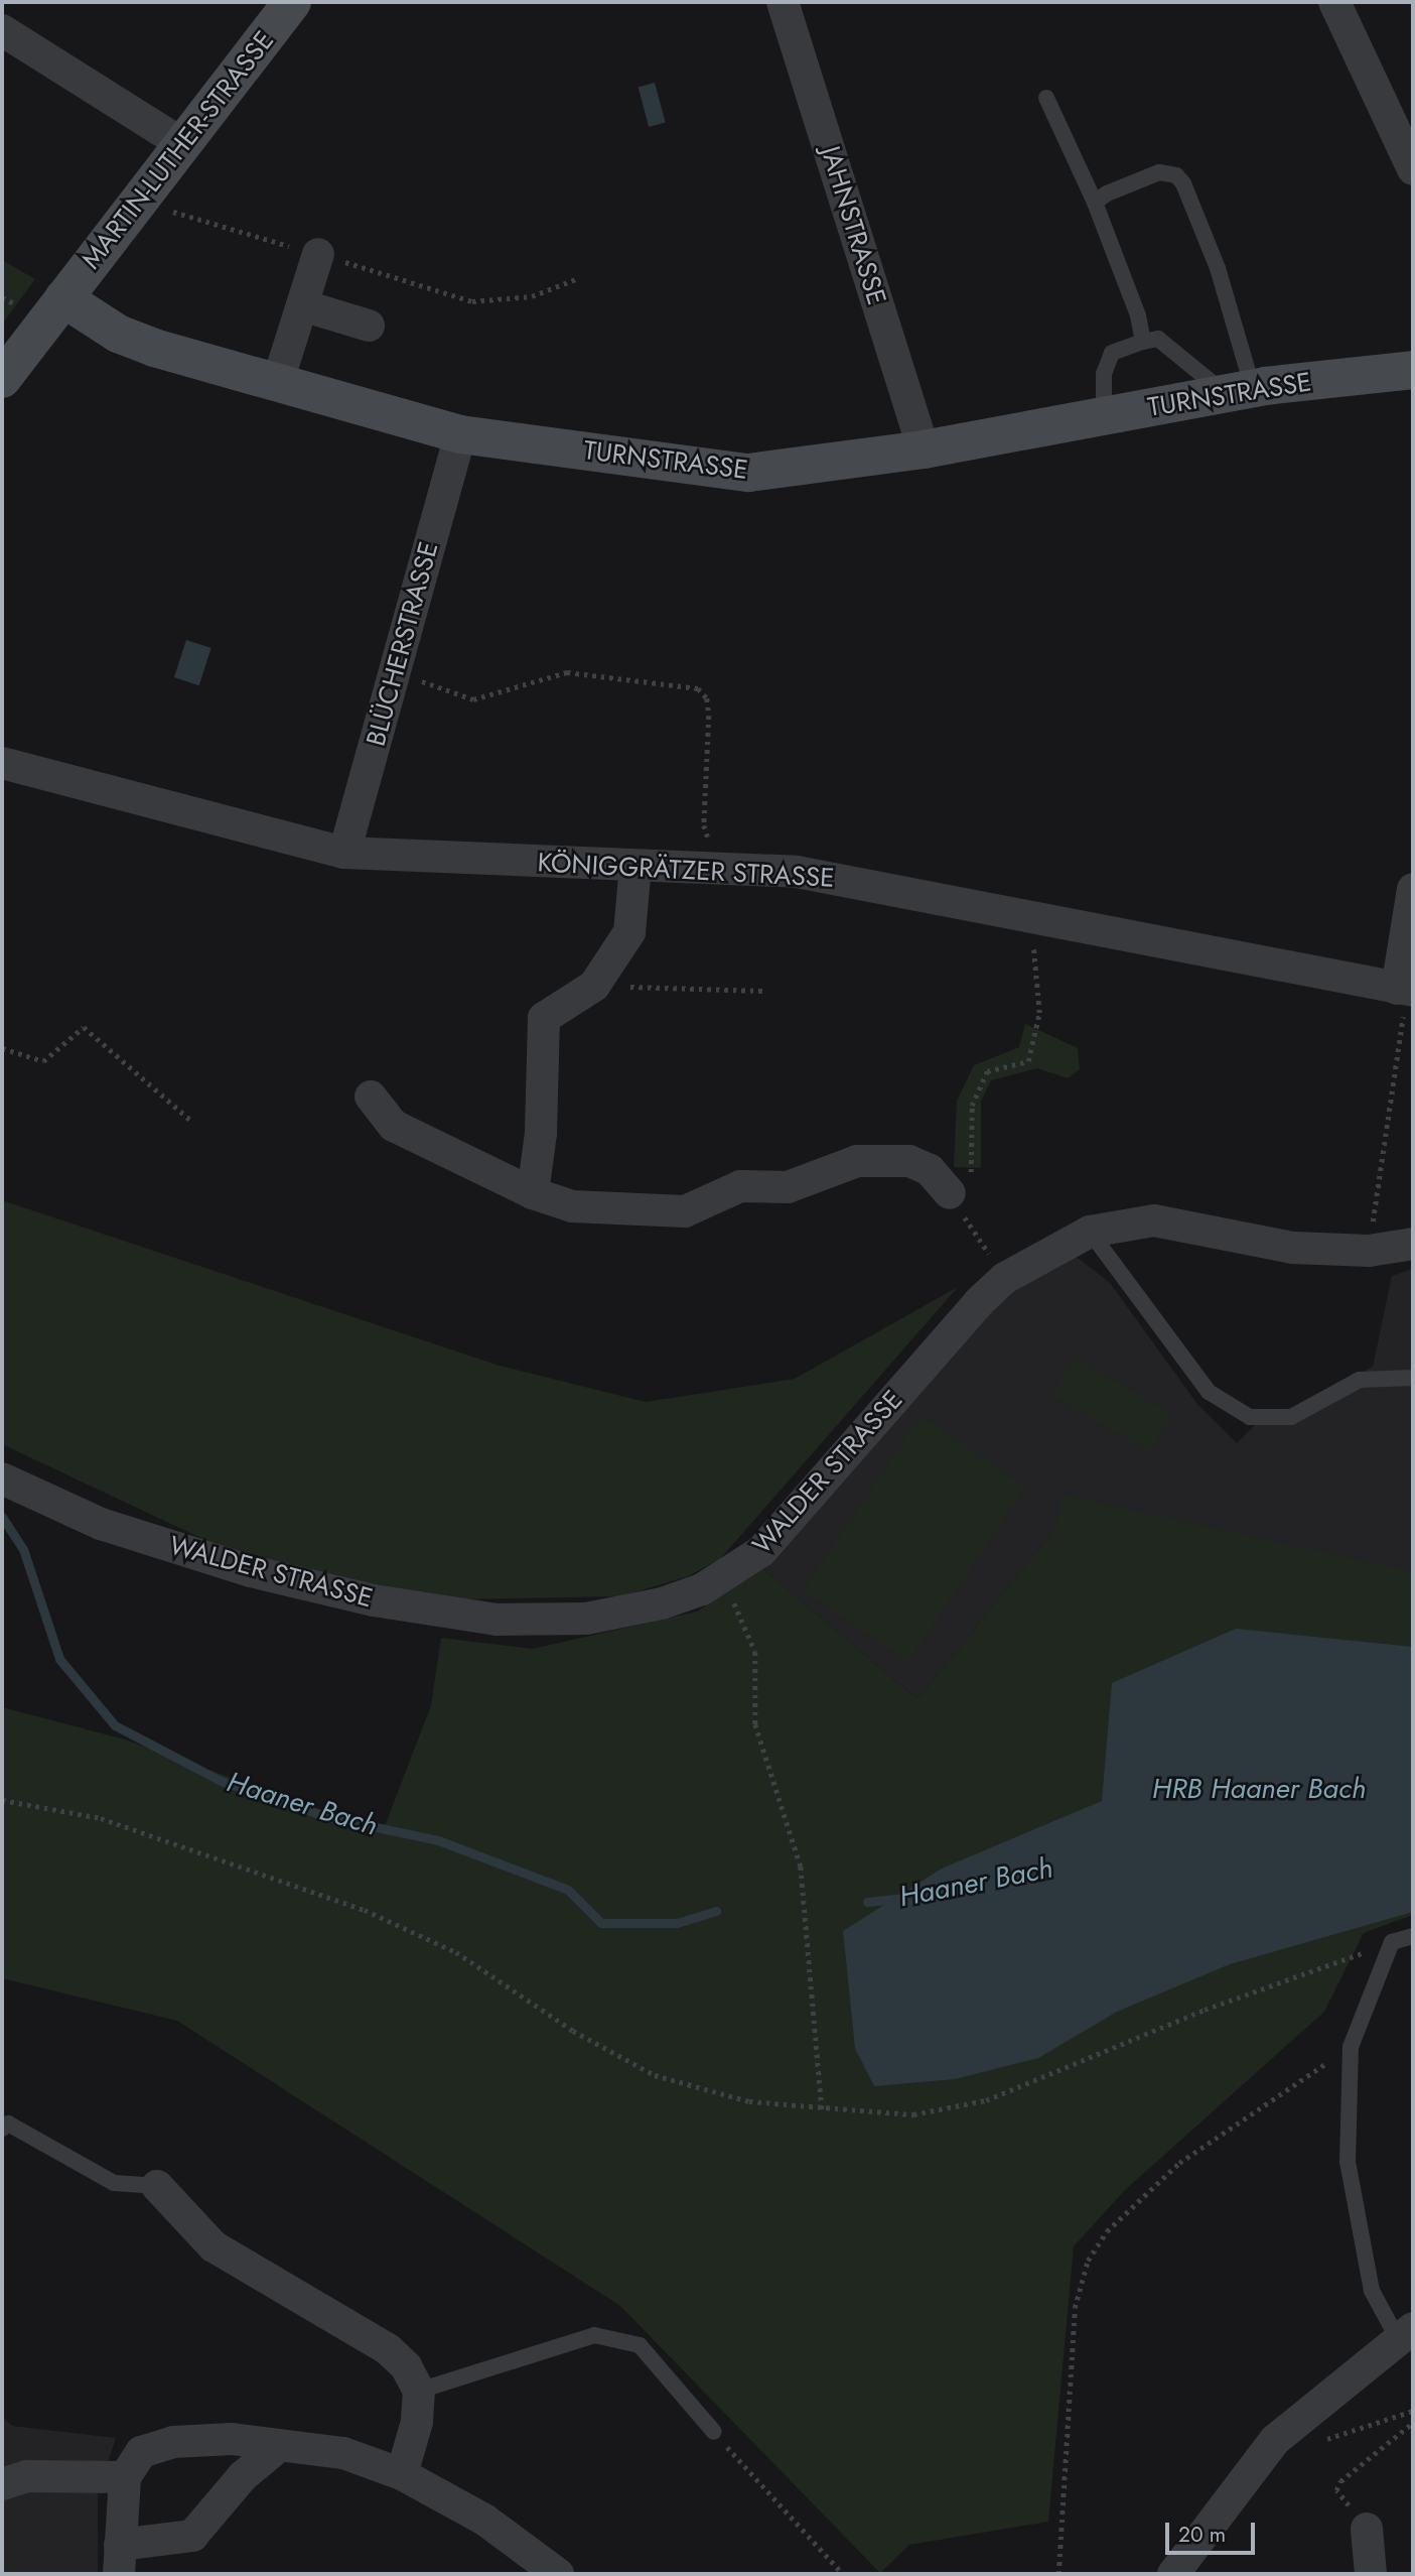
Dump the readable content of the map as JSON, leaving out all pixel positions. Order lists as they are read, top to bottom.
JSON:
{
  "streets": {
    "main road": ["MARTIN-LUTHER-STRASSE", "TURNSTRASSE"],
    "street": [
      "JAHNSTRASSE",
      "BLÜCHERSTRASSE",
      "KÖNIGGRÄTZER STRASSE",
      "WALDER STRASSE"
    ]
  },
  "crossings": [
    ["MARTIN-LUTHER-STRASSE", "TURNSTRASSE"],
    ["JAHNSTRASSE", "TURNSTRASSE"],
    ["TURNSTRASSE", "BLÜCHERSTRASSE"],
    ["BLÜCHERSTRASSE", "KÖNIGGRÄTZER STRASSE"]
  ],
  "water": ["HRB Haaner Bach", "Haaner Bach"],
  "scale_bar": "20 m"
}
